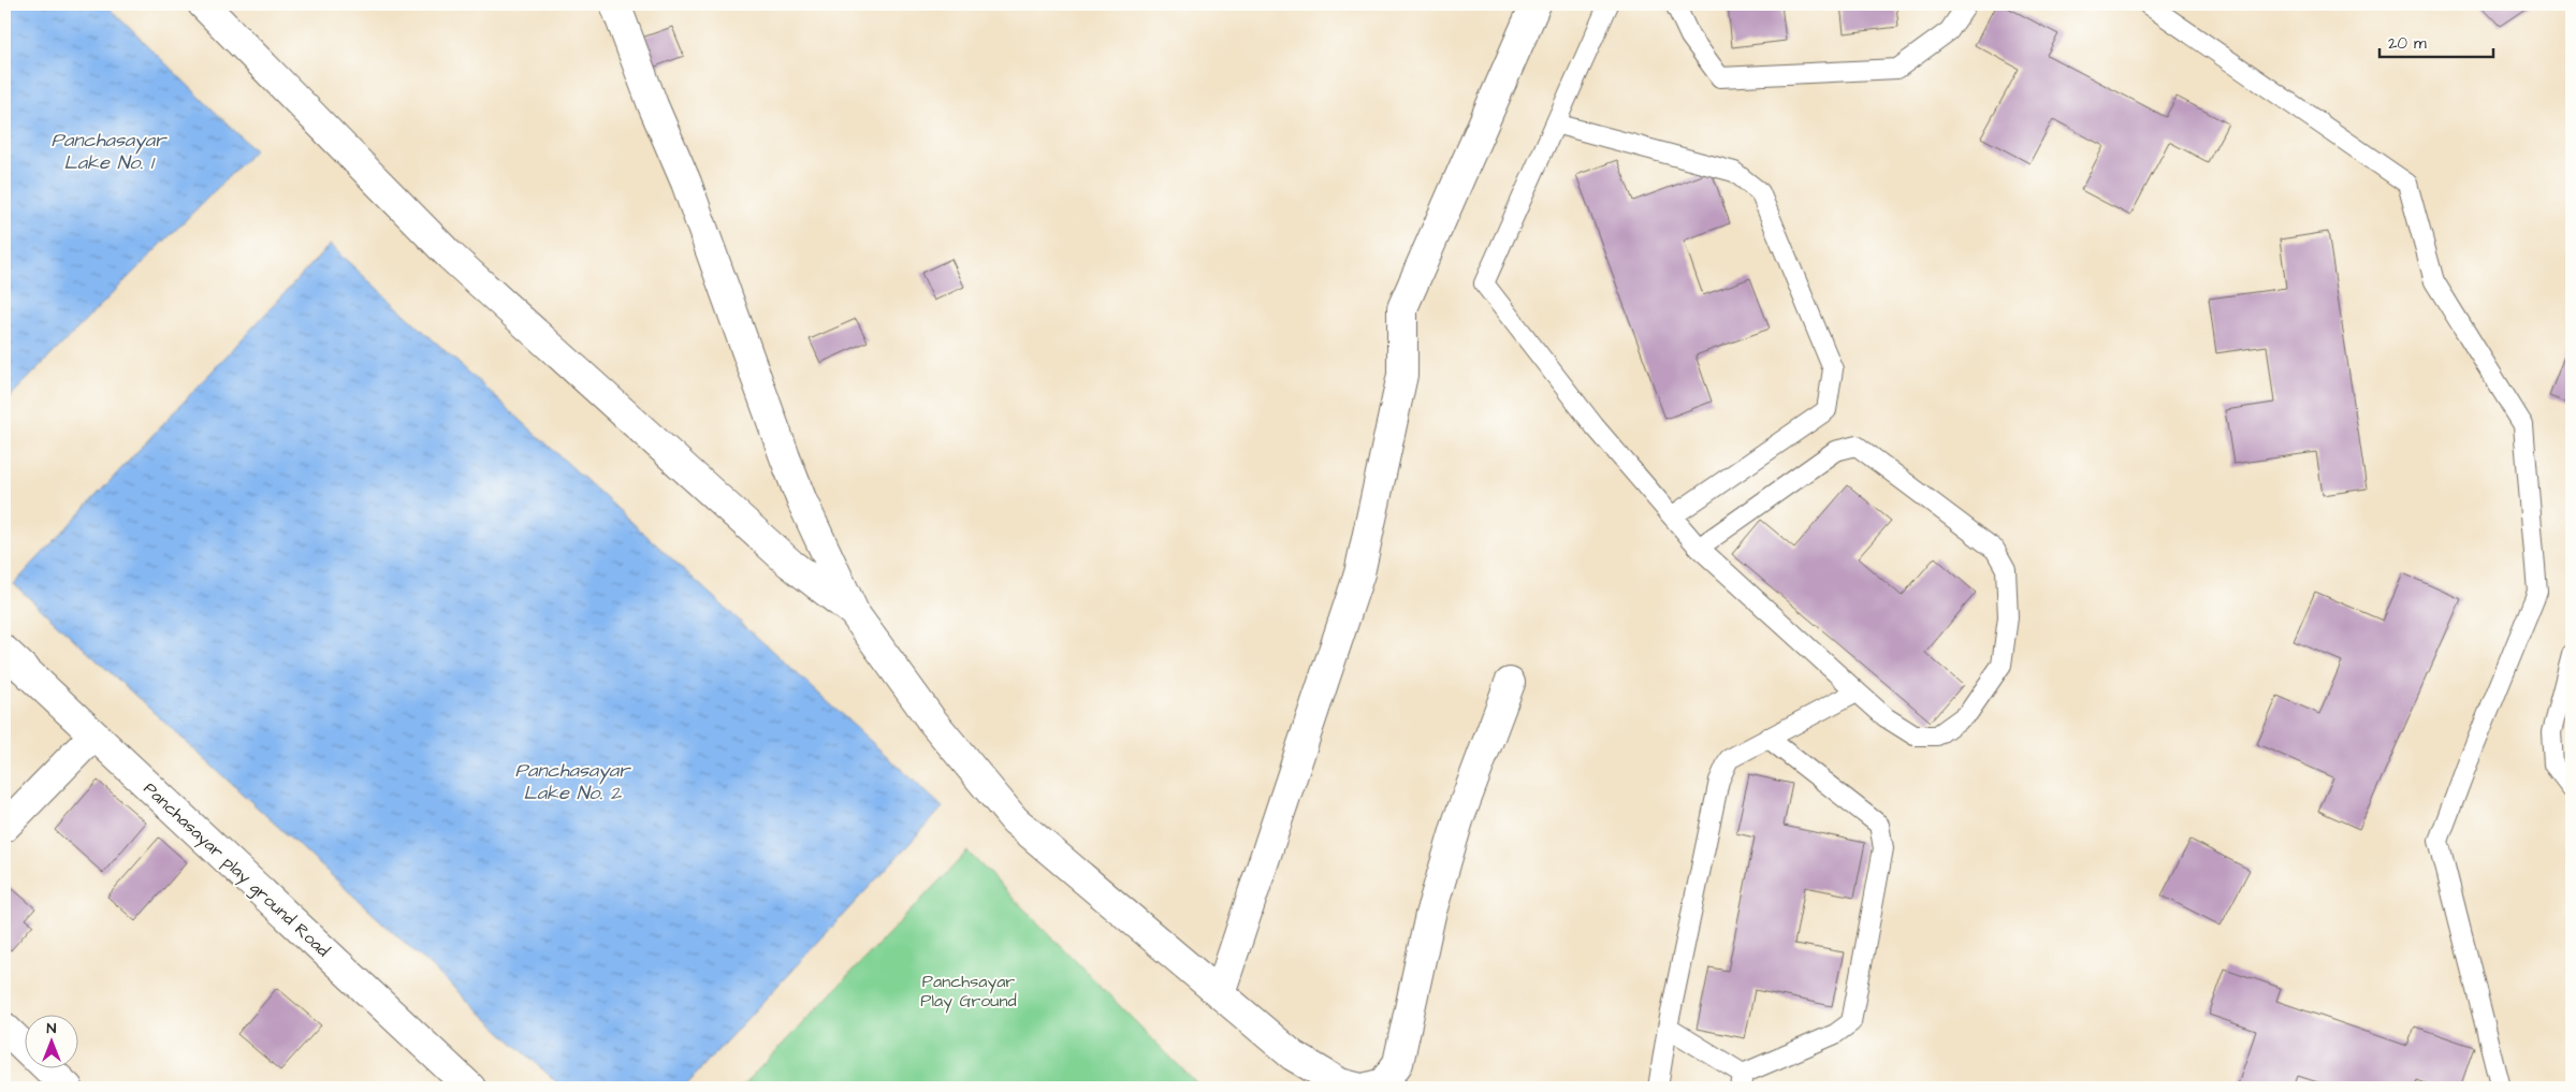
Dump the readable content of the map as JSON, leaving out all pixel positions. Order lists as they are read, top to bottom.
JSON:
{
  "streets": {
    "street": ["Panchasayar play ground Road"]
  },
  "water": ["Panchasayar Lake No. 1", "Panchasayar Lake No. 2"],
  "parks": ["Panchsayar Play Ground"],
  "scale_bar": "20 m",
  "north": "top"
}
